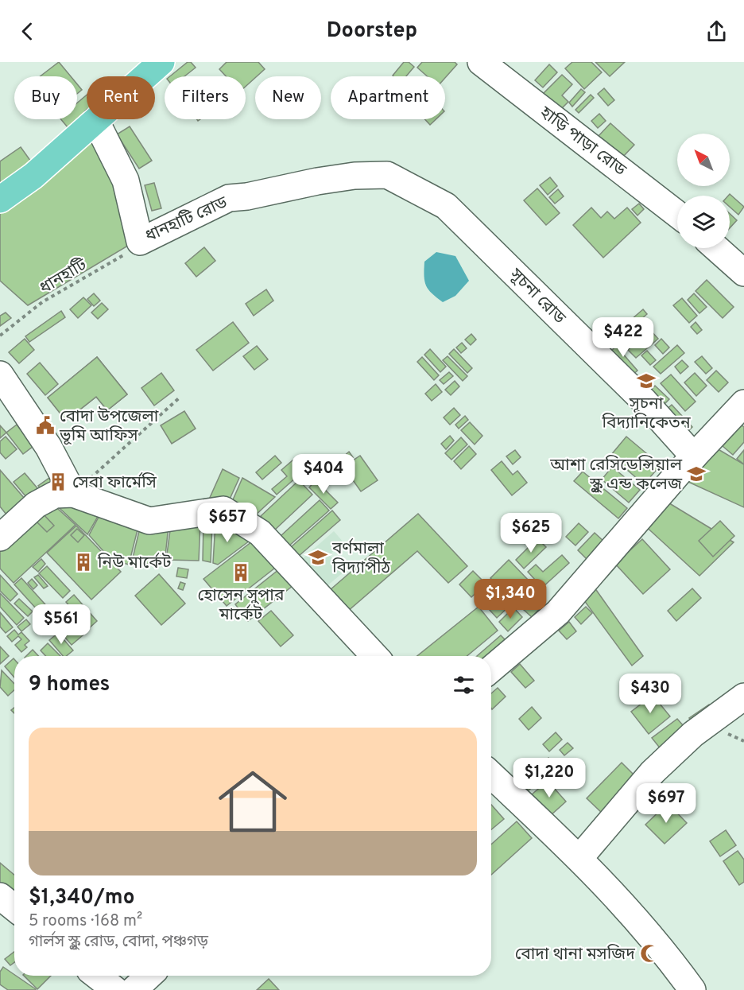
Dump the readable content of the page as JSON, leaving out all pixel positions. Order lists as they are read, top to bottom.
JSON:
{
  "streets": {
    "street": ["হাড়ি পাড়া রোড", "ধানহাটি রোড", "সূচনা রোড"],
    "path": ["ধানহাটি"]
  },
  "crossings": [
    ["ধানহাটি রোড", "ধানহাটি"],
    ["ধানহাটি রোড", "সূচনা রোড"]
  ],
  "places": {
    "school or university": ["সূচনা বিদ্যানিকেতন", "আশা রেসিডেন্সিয়াল স্কুল এন্ড কলেজ", "বর্ণমালা বিদ্যাপীঠ"],
    "public building": ["বোদা উপজেলা ভূমি আফিস"],
    "building": ["সেবা ফার্মেসি", "নিউ মার্কেট", "হোসেন সুপার মার্কেট"],
    "mosque": ["বোদা থানা মসজিদ"]
  },
  "north": "top left",
  "page": {
    "header": "Doorstep",
    "chip": [
      "Buy",
      "Rent",
      "Filters",
      "New",
      "Apartment"
    ],
    "price": [
      "$422",
      "$404",
      "$657",
      "$625",
      "$1,340",
      "$561",
      "$430",
      "$1,220",
      "$697"
    ],
    "heading": "9 homes",
    "list": [
      {
        "name": "$1,340/mo",
        "note": "5 rooms · 168 m² · গার্লস স্কুল রোড, বোদা, পঞ্চগড়"
      }
    ]
  }
}
